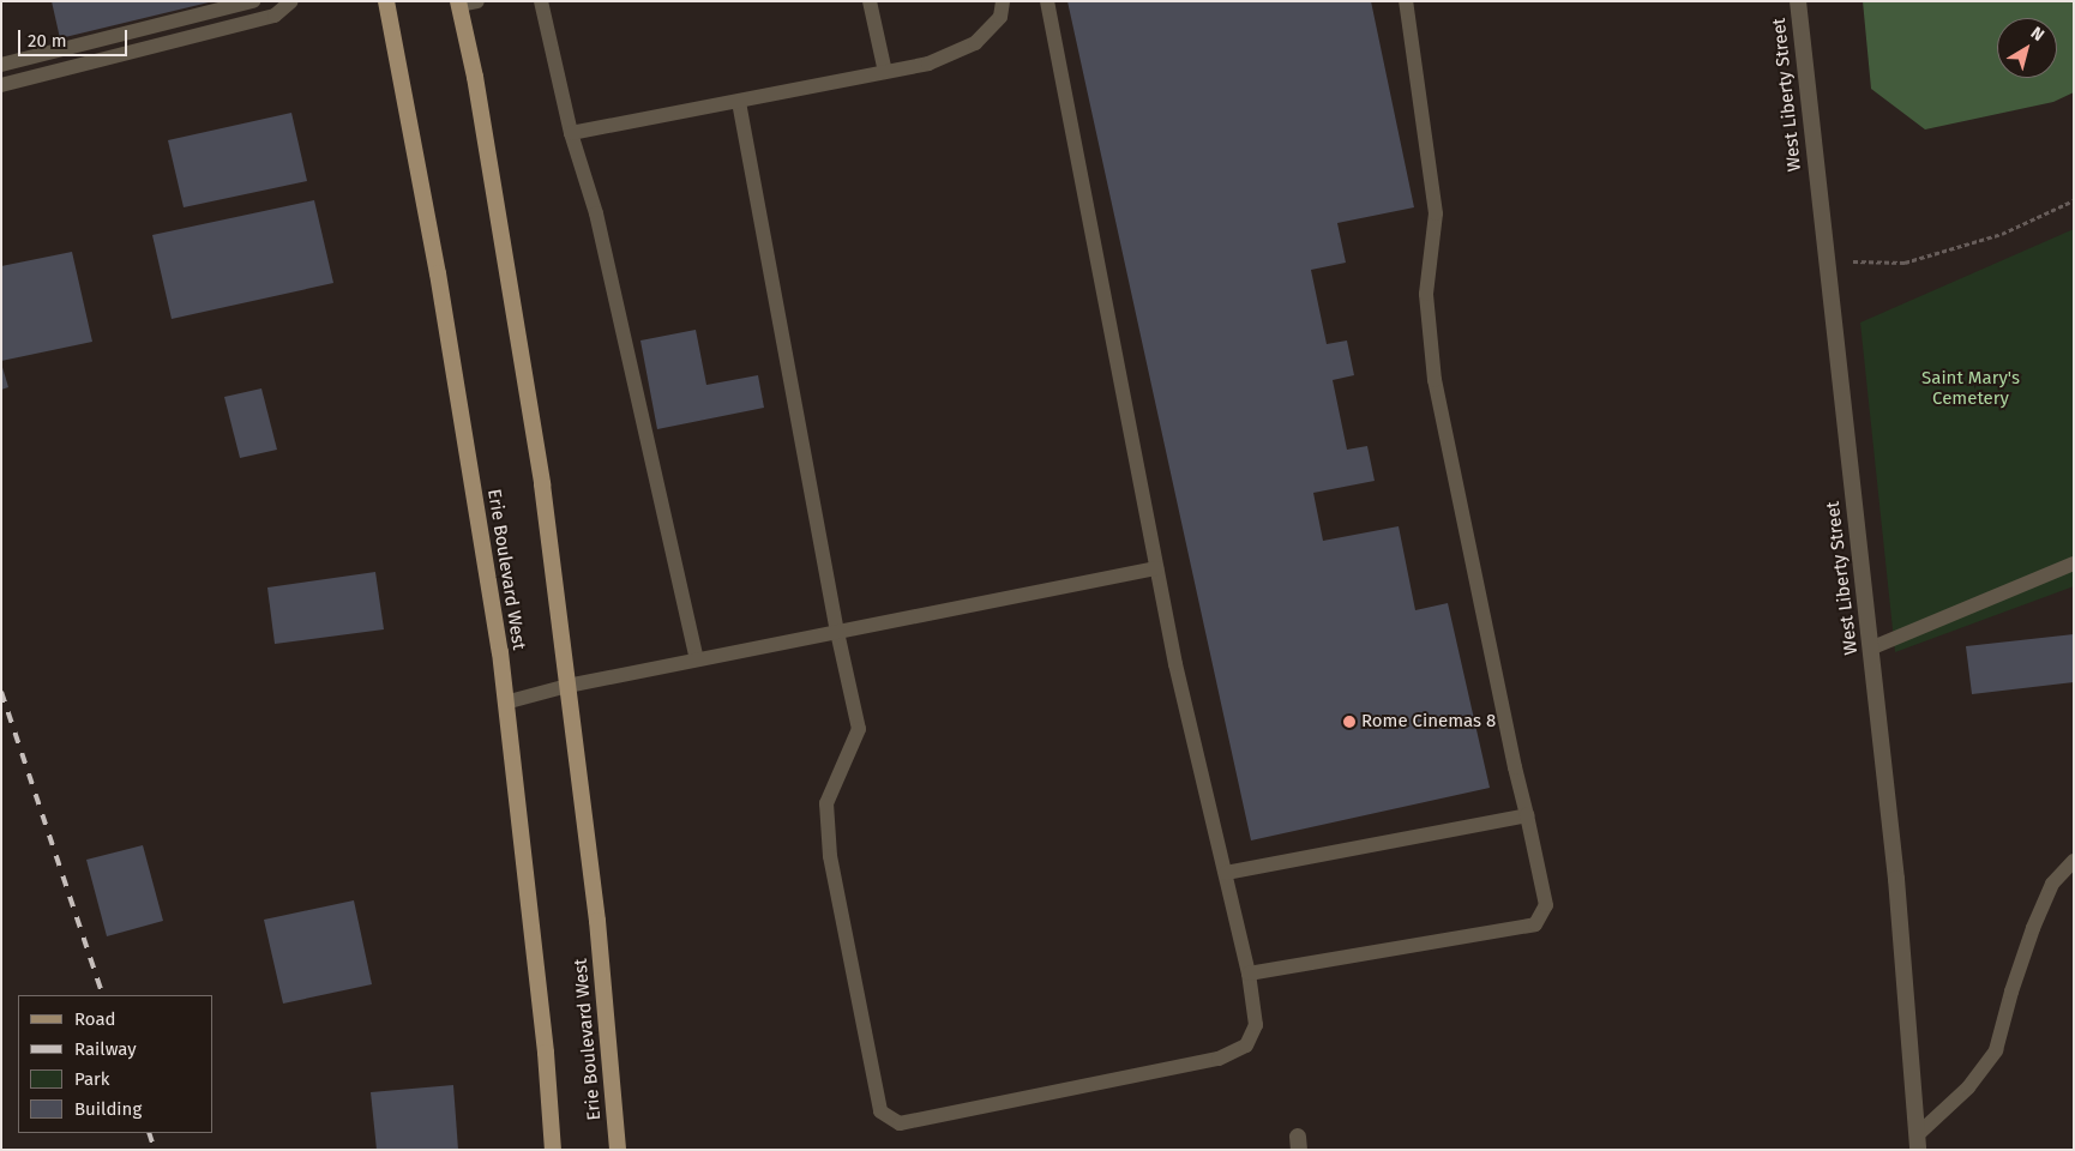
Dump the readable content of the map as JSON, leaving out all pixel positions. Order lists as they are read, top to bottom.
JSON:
{
  "streets": {
    "main road": ["Erie Boulevard West"],
    "street": ["West Liberty Street"]
  },
  "parks": ["Saint Mary's Cemetery"],
  "places": ["Rome Cinemas 8"],
  "legend": [
    "Road",
    "Railway",
    "Park",
    "Building"
  ],
  "scale_bar": "20 m",
  "north": "top right"
}
